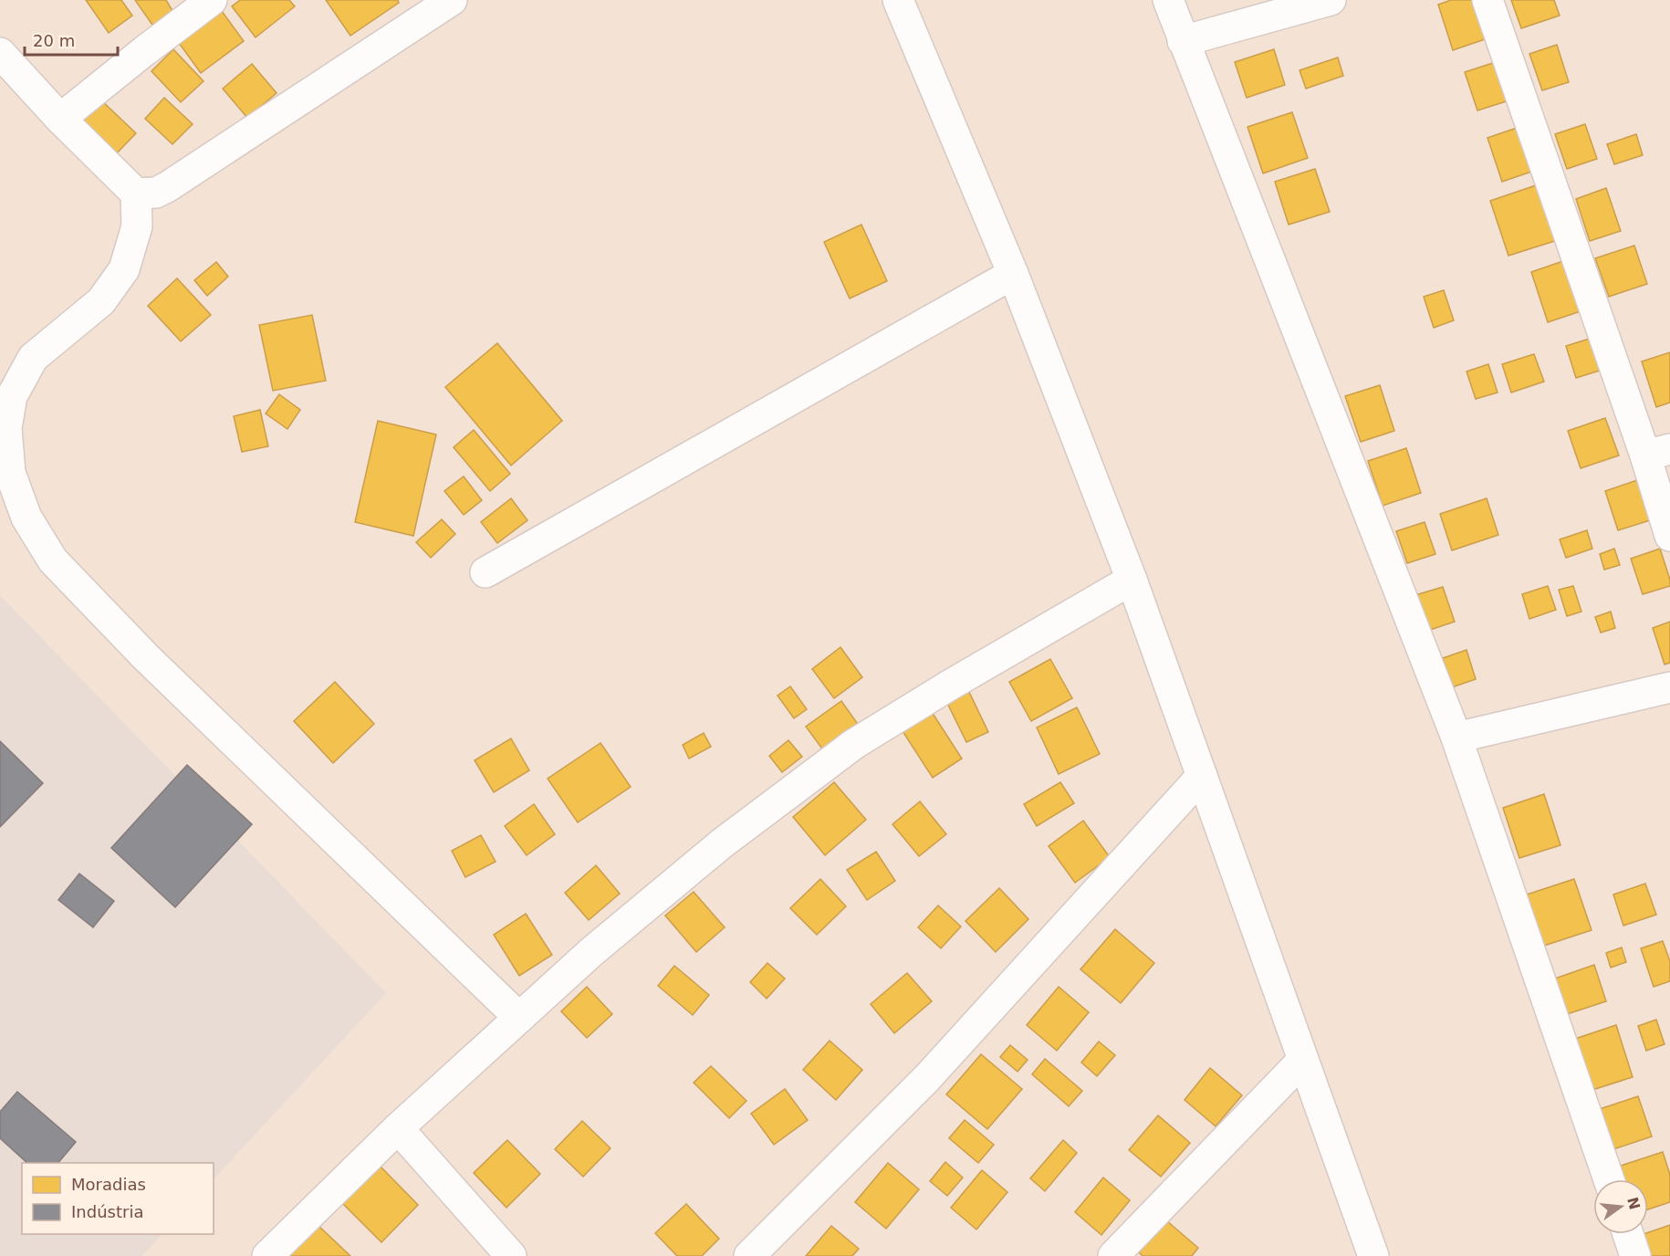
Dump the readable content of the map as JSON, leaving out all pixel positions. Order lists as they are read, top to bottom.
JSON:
{
  "legend": ["Moradias", "Indústria"],
  "scale_bar": "20 m",
  "north": "right"
}
